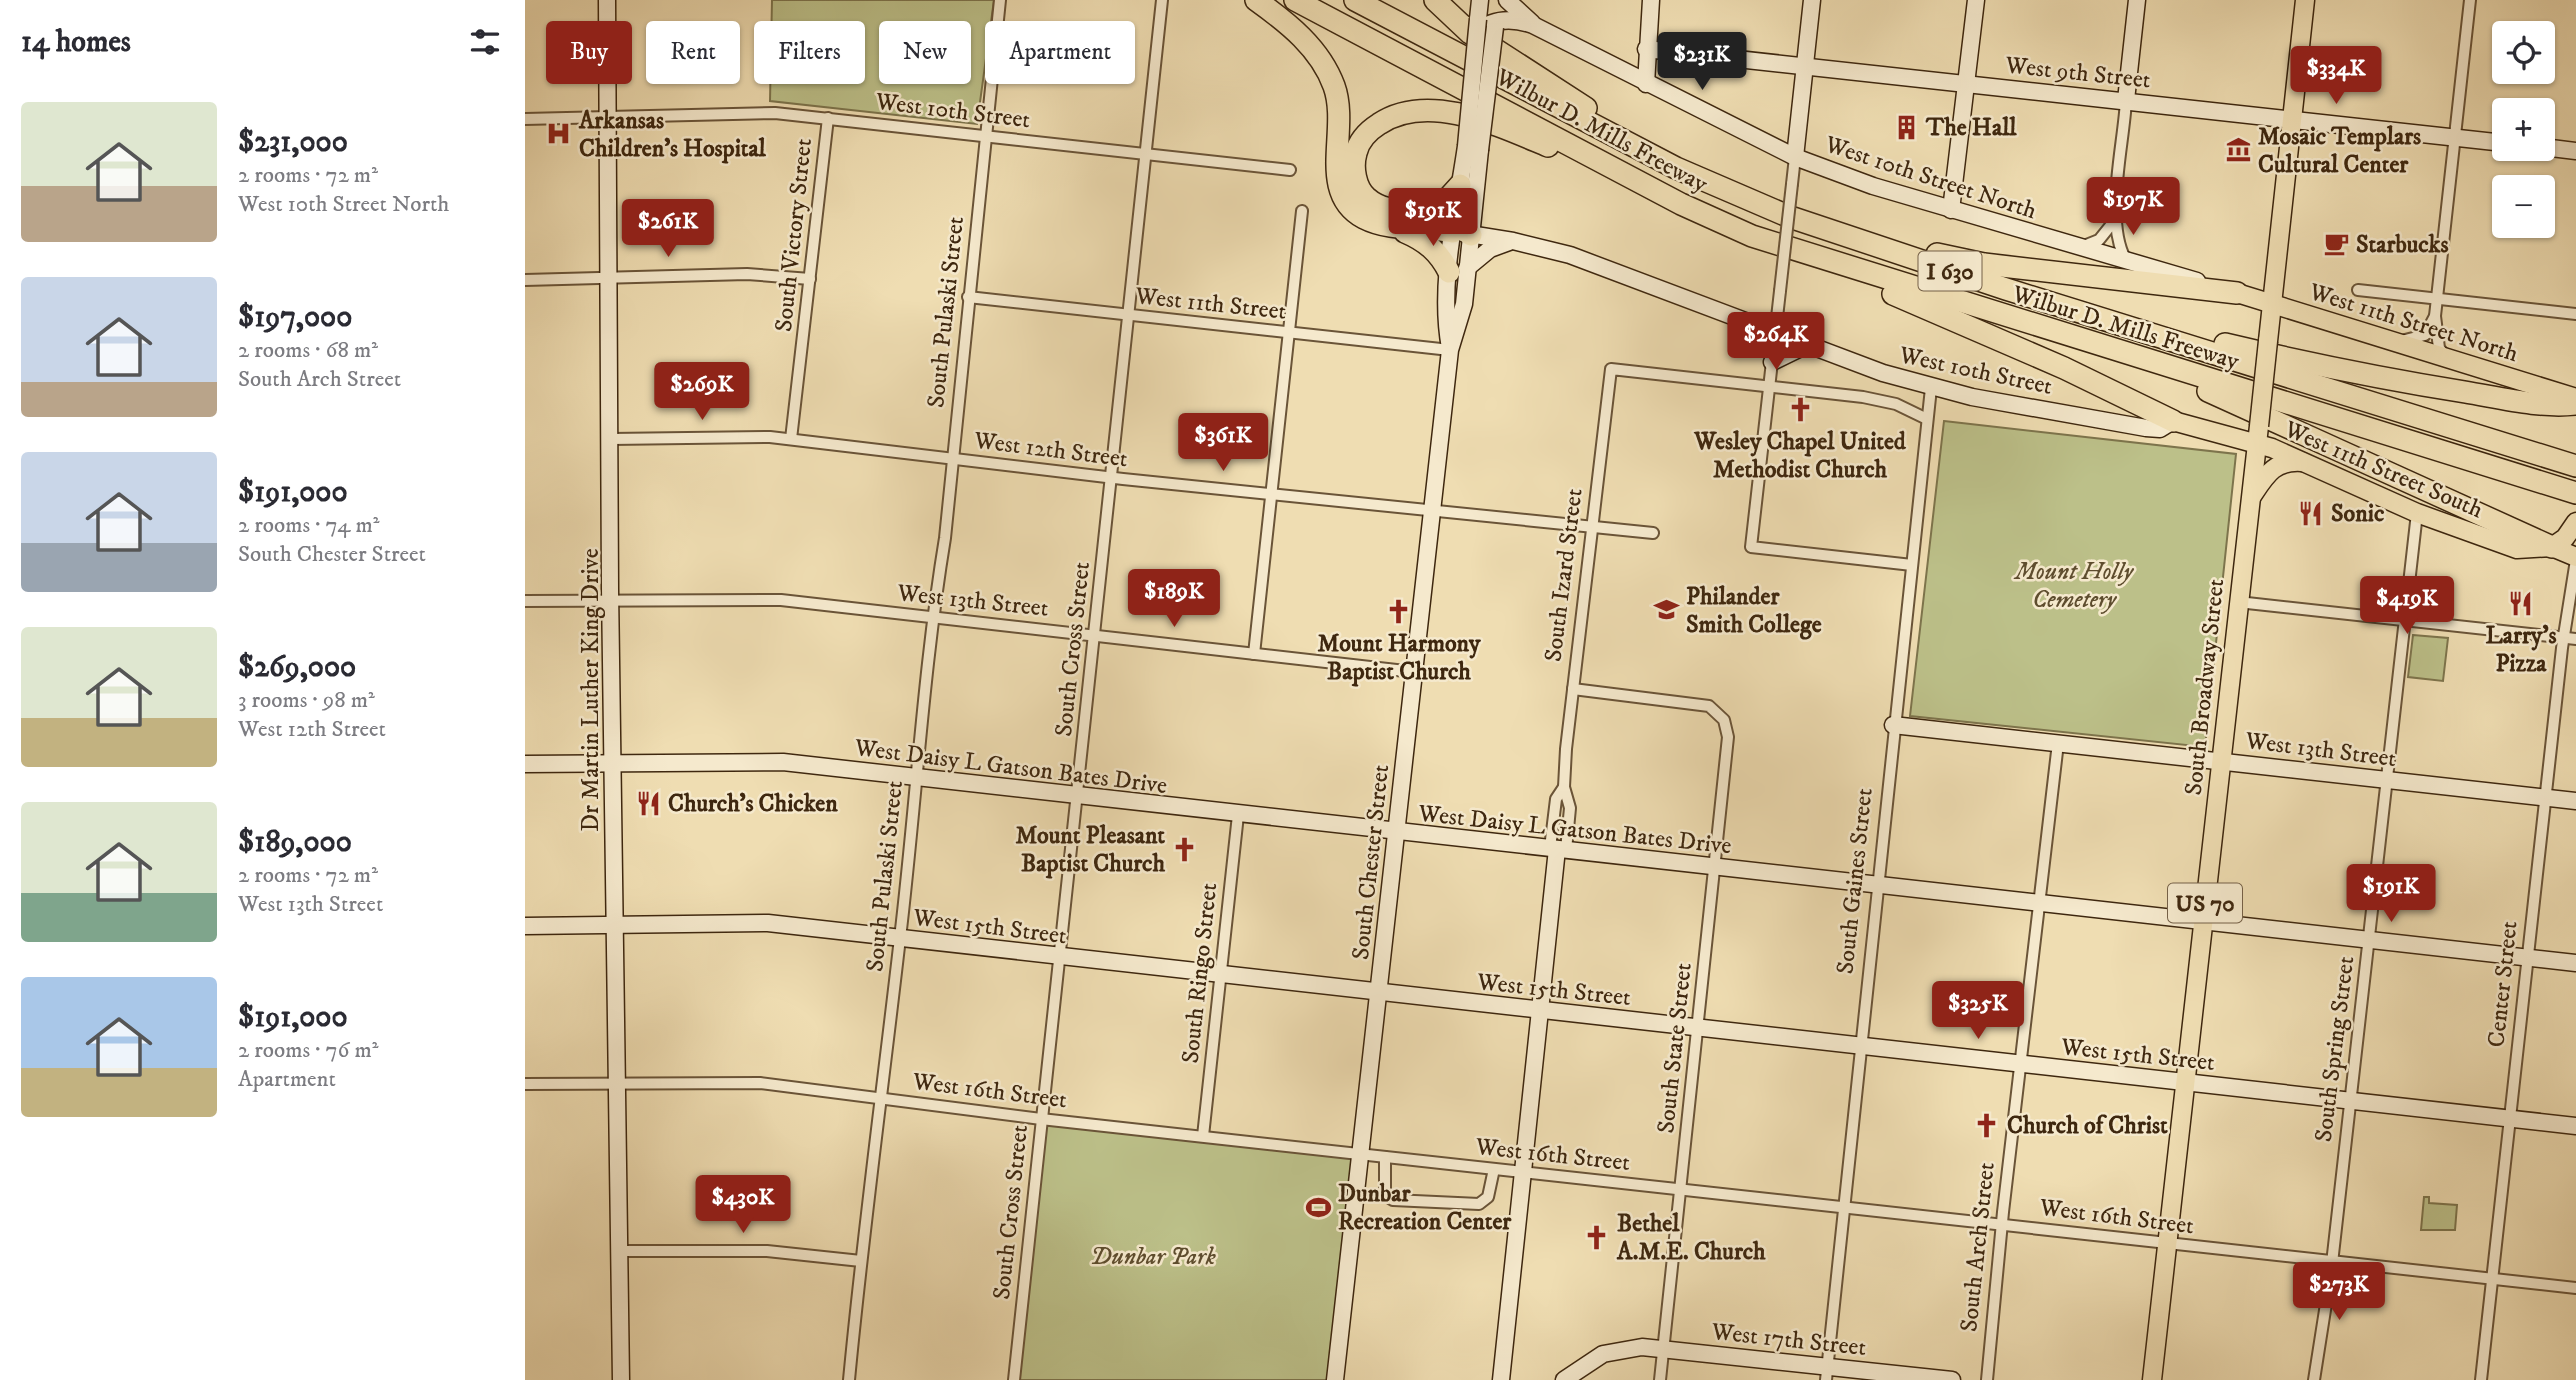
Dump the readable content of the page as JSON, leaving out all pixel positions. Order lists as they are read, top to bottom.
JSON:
{
  "streets": {
    "highway": ["Wilbur D. Mills Freeway", "I 630"],
    "main road": [
      "West 9th Street",
      "West 10th Street",
      "West 10th Street North",
      "West 11th Street North",
      "West 11th Street South",
      "South Izard Street",
      "West 13th Street",
      "South Broadway Street",
      "Dr Martin Luther King Drive",
      "West Daisy L Gatson Bates Drive",
      "South Chester Street",
      "US 70",
      "West 15th Street",
      "West 17th Street"
    ],
    "street": [
      "South Victory Street",
      "West 11th Street",
      "South Pulaski Street",
      "West 12th Street",
      "South Cross Street",
      "South Gaines Street",
      "South Ringo Street",
      "Center Street",
      "South State Street",
      "South Spring Street",
      "West 16th Street",
      "South Arch Street"
    ]
  },
  "crossings": [
    ["West 9th Street", "South Broadway Street"],
    ["West 10th Street", "South Victory Street"],
    ["West 10th Street", "South Pulaski Street"],
    ["West 10th Street", "West 11th Street South"],
    ["West 10th Street", "South Cross Street"],
    ["West 10th Street", "Dr Martin Luther King Drive"],
    ["West 10th Street", "South Chester Street"],
    ["West 10th Street", "South Gaines Street"],
    ["West 10th Street North", "West 11th Street North"],
    ["South Victory Street", "West 12th Street"],
    ["West 11th Street", "South Pulaski Street"],
    ["West 11th Street", "South Cross Street"],
    ["West 11th Street", "South Chester Street"],
    ["South Pulaski Street", "West 12th Street"],
    ["South Pulaski Street", "West 13th Street"],
    ["South Pulaski Street", "West Daisy L Gatson Bates Drive"],
    ["South Pulaski Street", "West 15th Street"],
    ["South Pulaski Street", "West 16th Street"],
    ["West 11th Street North", "South Broadway Street"],
    ["West 12th Street", "South Izard Street"],
    ["West 12th Street", "South Cross Street"],
    ["West 12th Street", "Dr Martin Luther King Drive"],
    ["West 12th Street", "South Chester Street"],
    ["West 11th Street South", "South Broadway Street"],
    ["West 11th Street South", "Center Street"],
    ["West 11th Street South", "South Spring Street"],
    ["South Izard Street", "West Daisy L Gatson Bates Drive"],
    ["South Izard Street", "West 15th Street"],
    ["South Izard Street", "South State Street"],
    ["South Izard Street", "West 16th Street"],
    ["West 13th Street", "South Cross Street"],
    ["West 13th Street", "South Broadway Street"],
    ["West 13th Street", "Dr Martin Luther King Drive"],
    ["West 13th Street", "South Chester Street"],
    ["West 13th Street", "South Gaines Street"],
    ["West 13th Street", "Center Street"],
    ["West 13th Street", "South Spring Street"],
    ["West 13th Street", "South Arch Street"],
    ["South Cross Street", "West Daisy L Gatson Bates Drive"],
    ["South Cross Street", "West 15th Street"],
    ["South Cross Street", "West 16th Street"],
    ["South Broadway Street", "West Daisy L Gatson Bates Drive"],
    ["South Broadway Street", "West 15th Street"],
    ["South Broadway Street", "West 16th Street"],
    ["Dr Martin Luther King Drive", "West Daisy L Gatson Bates Drive"],
    ["Dr Martin Luther King Drive", "West 15th Street"],
    ["Dr Martin Luther King Drive", "West 16th Street"],
    ["West Daisy L Gatson Bates Drive", "South Chester Street"],
    ["West Daisy L Gatson Bates Drive", "South Gaines Street"],
    ["West Daisy L Gatson Bates Drive", "South Ringo Street"],
    ["West Daisy L Gatson Bates Drive", "Center Street"],
    ["West Daisy L Gatson Bates Drive", "South State Street"],
    ["West Daisy L Gatson Bates Drive", "South Spring Street"],
    ["West Daisy L Gatson Bates Drive", "South Arch Street"],
    ["South Chester Street", "West 15th Street"],
    ["South Chester Street", "West 16th Street"],
    ["South Gaines Street", "West 15th Street"],
    ["South Gaines Street", "West 16th Street"],
    ["South Gaines Street", "West 17th Street"],
    ["West 15th Street", "South Ringo Street"],
    ["West 15th Street", "Center Street"],
    ["West 15th Street", "South State Street"],
    ["West 15th Street", "South Spring Street"],
    ["West 15th Street", "South Arch Street"],
    ["South Ringo Street", "West 16th Street"],
    ["Center Street", "West 16th Street"],
    ["South State Street", "West 16th Street"],
    ["South State Street", "West 17th Street"],
    ["South Spring Street", "West 16th Street"],
    ["West 16th Street", "South Arch Street"]
  ],
  "parks": ["Mount Holly Cemetery", "Dunbar Park"],
  "places": {
    "building": ["The Hall"],
    "hospital": ["Arkansas Children's Hospital"],
    "museum": ["Mosaic Templars Cultural Center"],
    "cafe": ["Starbucks"],
    "church": [
      "Wesley Chapel United Methodist Church",
      "Mount Harmony Baptist Church",
      "Mount Pleasant Baptist Church",
      "Church of Christ",
      "Bethel A.M.E. Church"
    ],
    "restaurant": ["Sonic", "Larry's Pizza", "Church's Chicken"],
    "school or university": ["Philander Smith College"],
    "sports": ["Dunbar Recreation Center"]
  },
  "page": {
    "heading": "14 homes",
    "map_buttons": ["+", "−"],
    "chip": [
      "Buy",
      "Rent",
      "Filters",
      "New",
      "Apartment"
    ],
    "price": [
      "$231K",
      "$334K",
      "$197K",
      "$191K",
      "$261K",
      "$264K",
      "$269K",
      "$361K",
      "$189K",
      "$419K",
      "$191K",
      "$325K",
      "$430K",
      "$273K"
    ],
    "list": [
      {
        "name": "$231,000",
        "note": "2 rooms · 72 m² · West 10th Street North"
      },
      {
        "name": "$197,000",
        "note": "2 rooms · 68 m² · South Arch Street"
      },
      {
        "name": "$191,000",
        "note": "2 rooms · 74 m² · South Chester Street"
      },
      {
        "name": "$269,000",
        "note": "3 rooms · 98 m² · West 12th Street"
      },
      {
        "name": "$189,000",
        "note": "2 rooms · 72 m² · West 13th Street"
      },
      {
        "name": "$191,000",
        "note": "2 rooms · 76 m² · Apartment"
      }
    ]
  }
}
